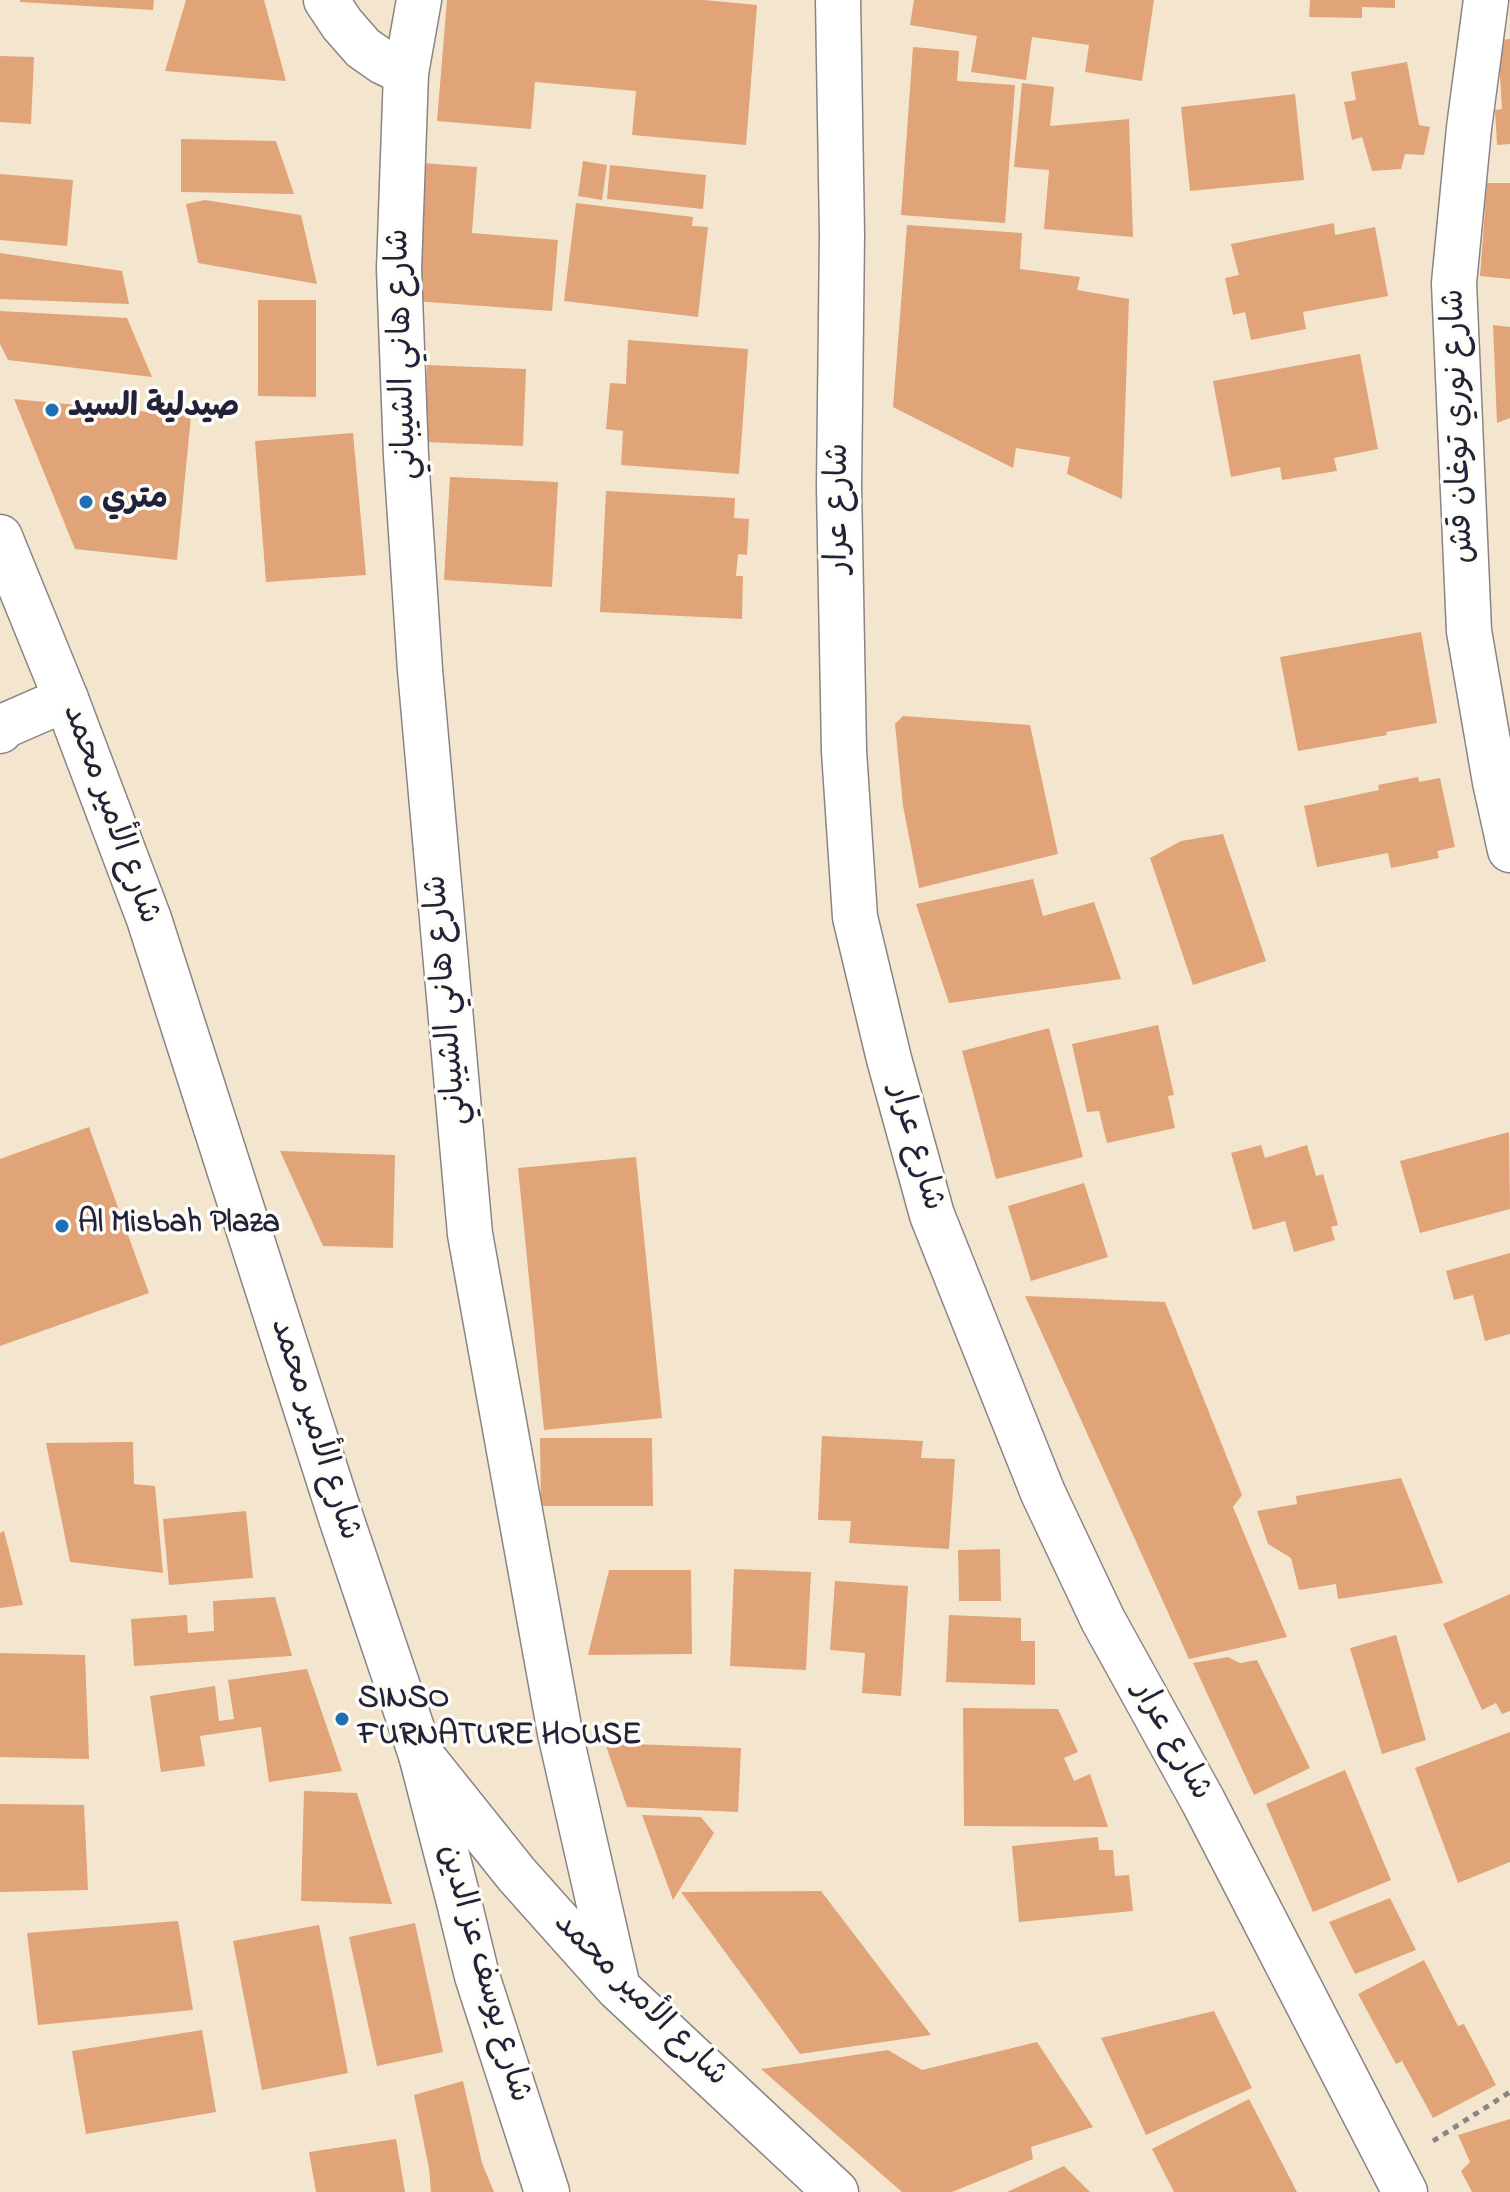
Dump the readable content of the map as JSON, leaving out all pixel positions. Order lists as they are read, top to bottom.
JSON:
{
  "streets": {
    "street": [
      "شارع هاني الشيباني",
      "شارع نوري توغان قش",
      "شارع عرار",
      "شارع الأمير محمد",
      "شارع يوسف عز الدين"
    ]
  },
  "crossings": [
    ["شارع هاني الشيباني", "شارع الأمير محمد"],
    ["شارع الأمير محمد", "شارع يوسف عز الدين"]
  ],
  "places": [
    "صيدلية السيد",
    "متري",
    "Al Misbah Plaza",
    "SINSO FURNATURE HOUSE"
  ]
}
